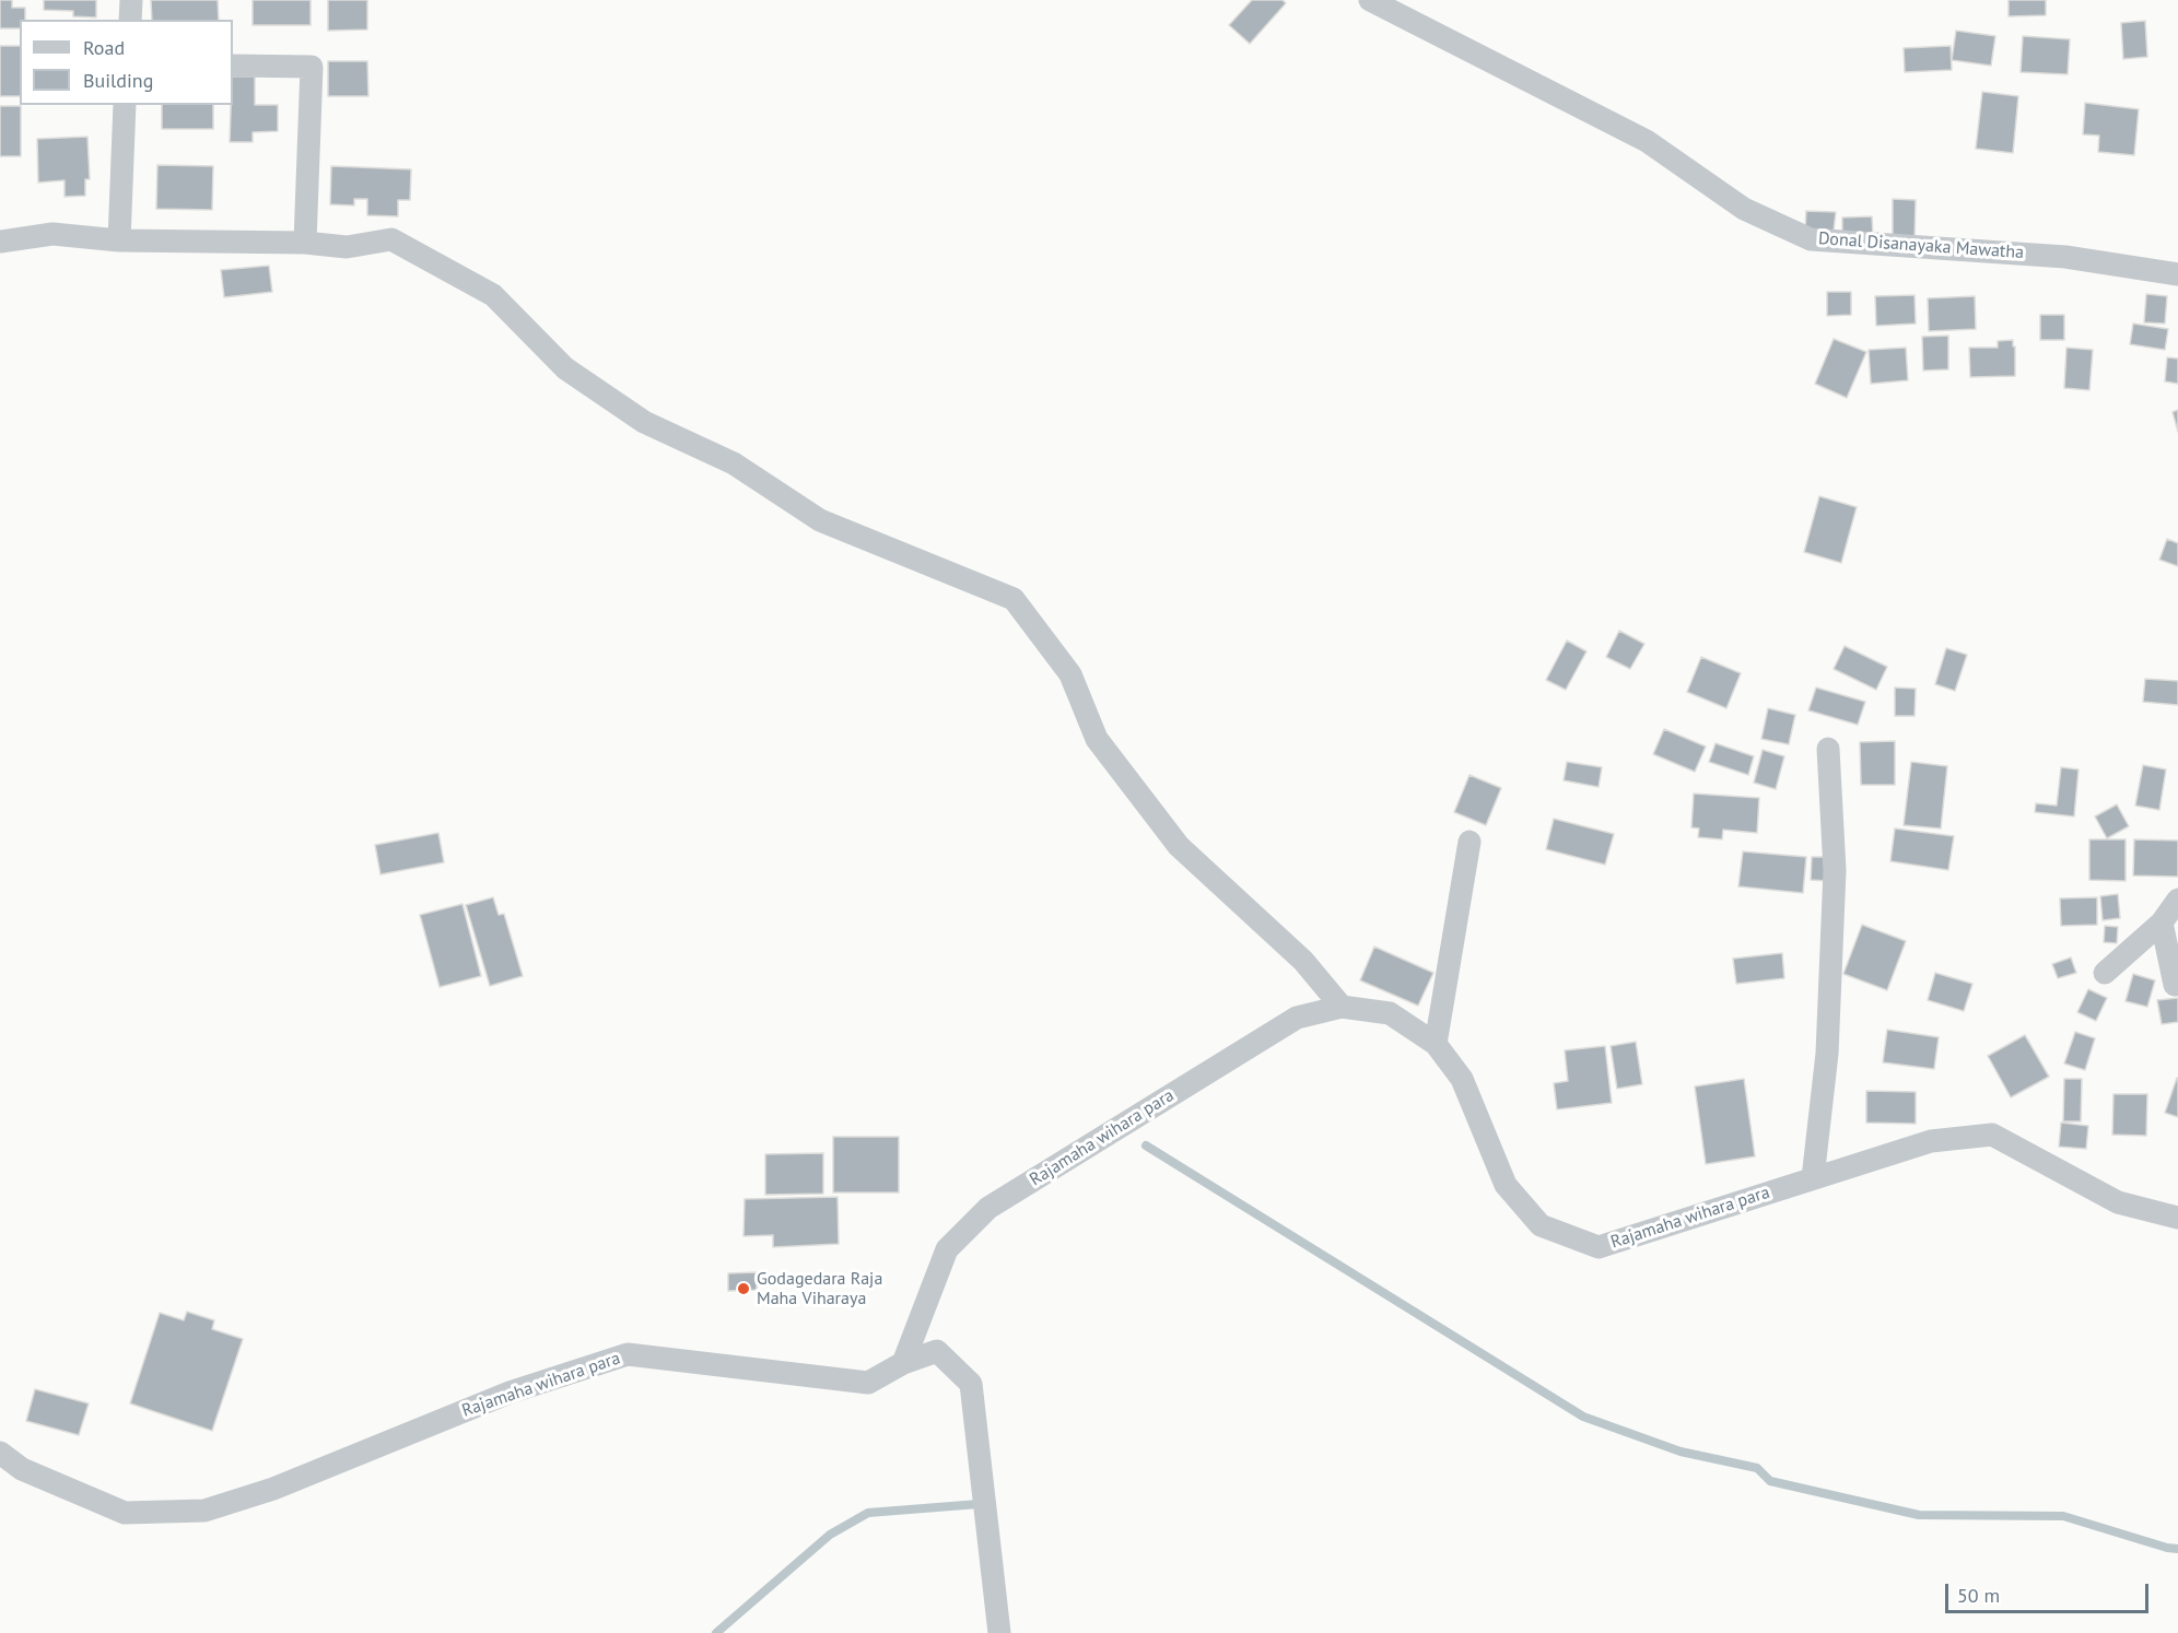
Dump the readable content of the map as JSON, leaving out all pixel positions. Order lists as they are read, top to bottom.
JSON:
{
  "streets": {
    "street": ["Donal Disanayaka Mawatha", "Rajamaha wihara para"]
  },
  "places": ["Godagedara Raja Maha Viharaya"],
  "legend": ["Road", "Building"],
  "scale_bar": "50 m"
}
